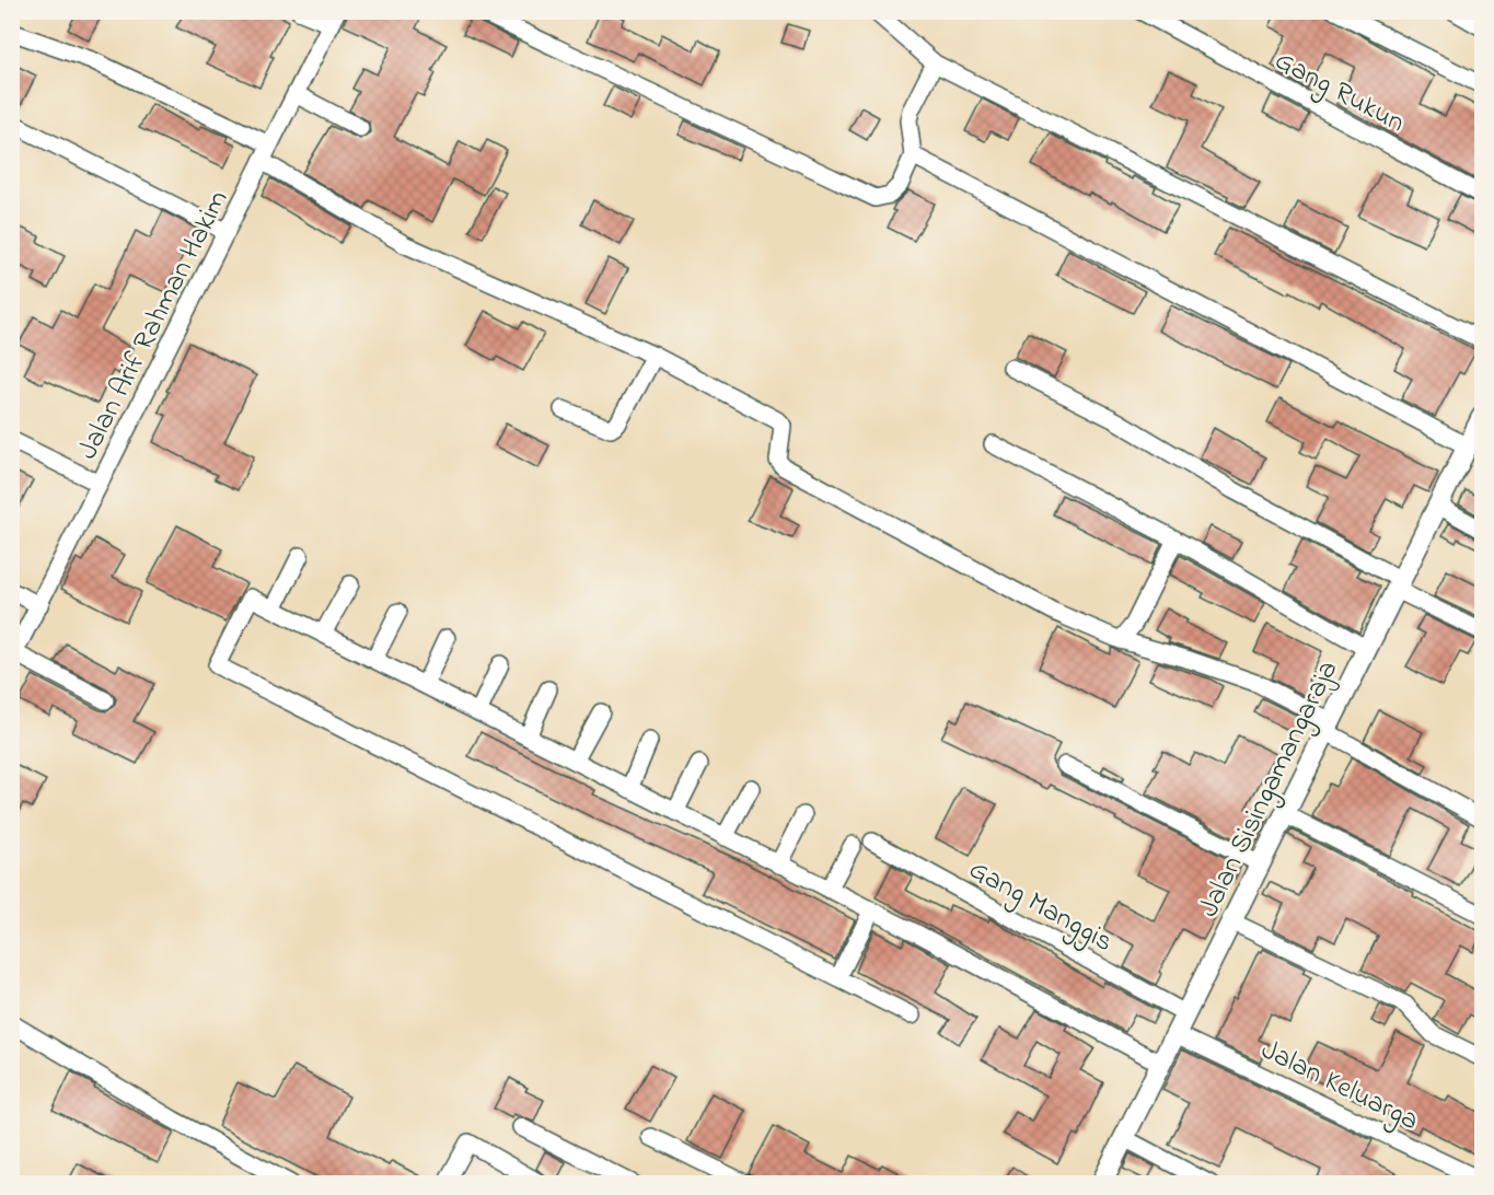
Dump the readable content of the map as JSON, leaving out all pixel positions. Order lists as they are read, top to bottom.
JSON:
{
  "streets": {
    "street": [
      "Gang Rukun",
      "Jalan Arif Rahman Hakim",
      "Jalan Sisingamangaraja",
      "Gang Manggis",
      "Jalan Keluarga"
    ]
  },
  "crossings": [
    ["Jalan Sisingamangaraja", "Gang Manggis"],
    ["Jalan Sisingamangaraja", "Jalan Keluarga"]
  ]
}
